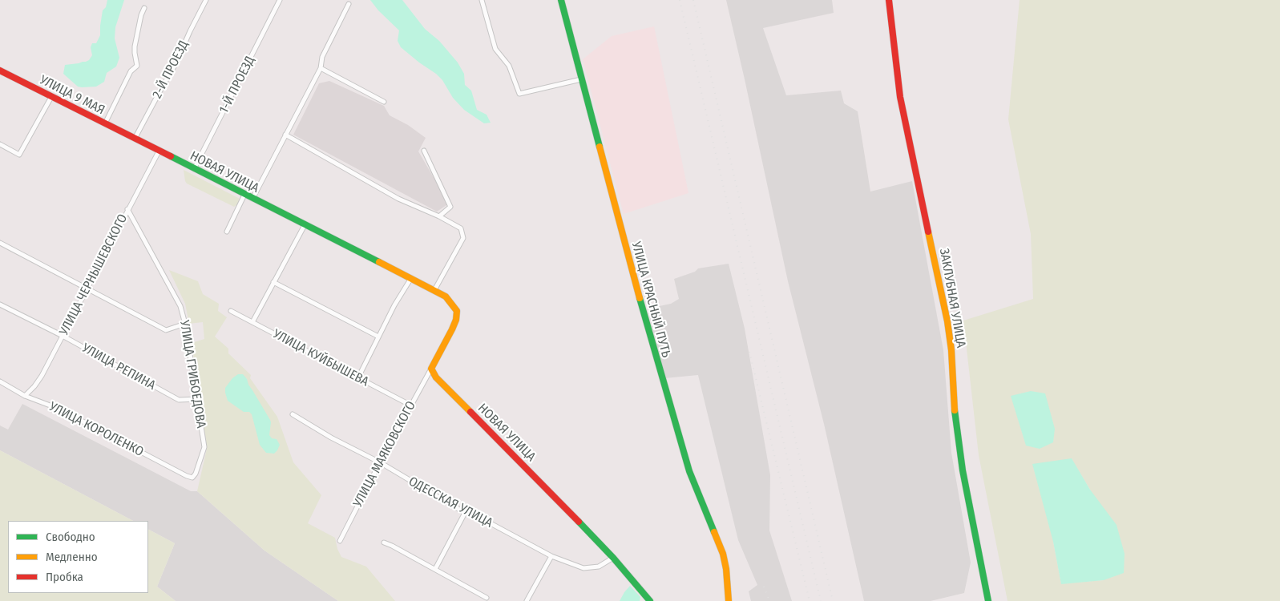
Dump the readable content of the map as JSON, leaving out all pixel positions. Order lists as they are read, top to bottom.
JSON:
{
  "streets": {
    "main road": [
      "УЛИЦА 9 МАЯ",
      "НОВАЯ УЛИЦА",
      "ЗАКЛУБНАЯ УЛИЦА",
      "УЛИЦА КРАСНЫЙ ПУТЬ"
    ],
    "street": [
      "2-Й ПРОЕЗД",
      "1-Й ПРОЕЗД",
      "УЛИЦА ЧЕРНЫШЕВСКОГО",
      "УЛИЦА КУЙБЫШЕВА",
      "УЛИЦА РЕПИНА",
      "УЛИЦА ГРИБОЕДОВА",
      "УЛИЦА КОРОЛЕНКО",
      "УЛИЦА МАЯКОВСКОГО",
      "ОДЕССКАЯ УЛИЦА"
    ]
  },
  "crossings": [
    ["2-Й ПРОЕЗД", "УЛИЦА 9 МАЯ"],
    ["2-Й ПРОЕЗД", "НОВАЯ УЛИЦА"],
    ["1-Й ПРОЕЗД", "НОВАЯ УЛИЦА"],
    ["УЛИЦА 9 МАЯ", "НОВАЯ УЛИЦА"],
    ["НОВАЯ УЛИЦА", "УЛИЦА ЧЕРНЫШЕВСКОГО"],
    ["НОВАЯ УЛИЦА", "УЛИЦА МАЯКОВСКОГО"],
    ["НОВАЯ УЛИЦА", "ОДЕССКАЯ УЛИЦА"],
    ["УЛИЦА ЧЕРНЫШЕВСКОГО", "УЛИЦА РЕПИНА"],
    ["УЛИЦА ЧЕРНЫШЕВСКОГО", "УЛИЦА ГРИБОЕДОВА"],
    ["УЛИЦА ЧЕРНЫШЕВСКОГО", "УЛИЦА КОРОЛЕНКО"],
    ["УЛИЦА КУЙБЫШЕВА", "УЛИЦА МАЯКОВСКОГО"],
    ["УЛИЦА РЕПИНА", "УЛИЦА ГРИБОЕДОВА"],
    ["УЛИЦА ГРИБОЕДОВА", "УЛИЦА КОРОЛЕНКО"],
    ["УЛИЦА МАЯКОВСКОГО", "ОДЕССКАЯ УЛИЦА"]
  ],
  "legend": ["Свободно", "Медленно", "Пробка"]
}
